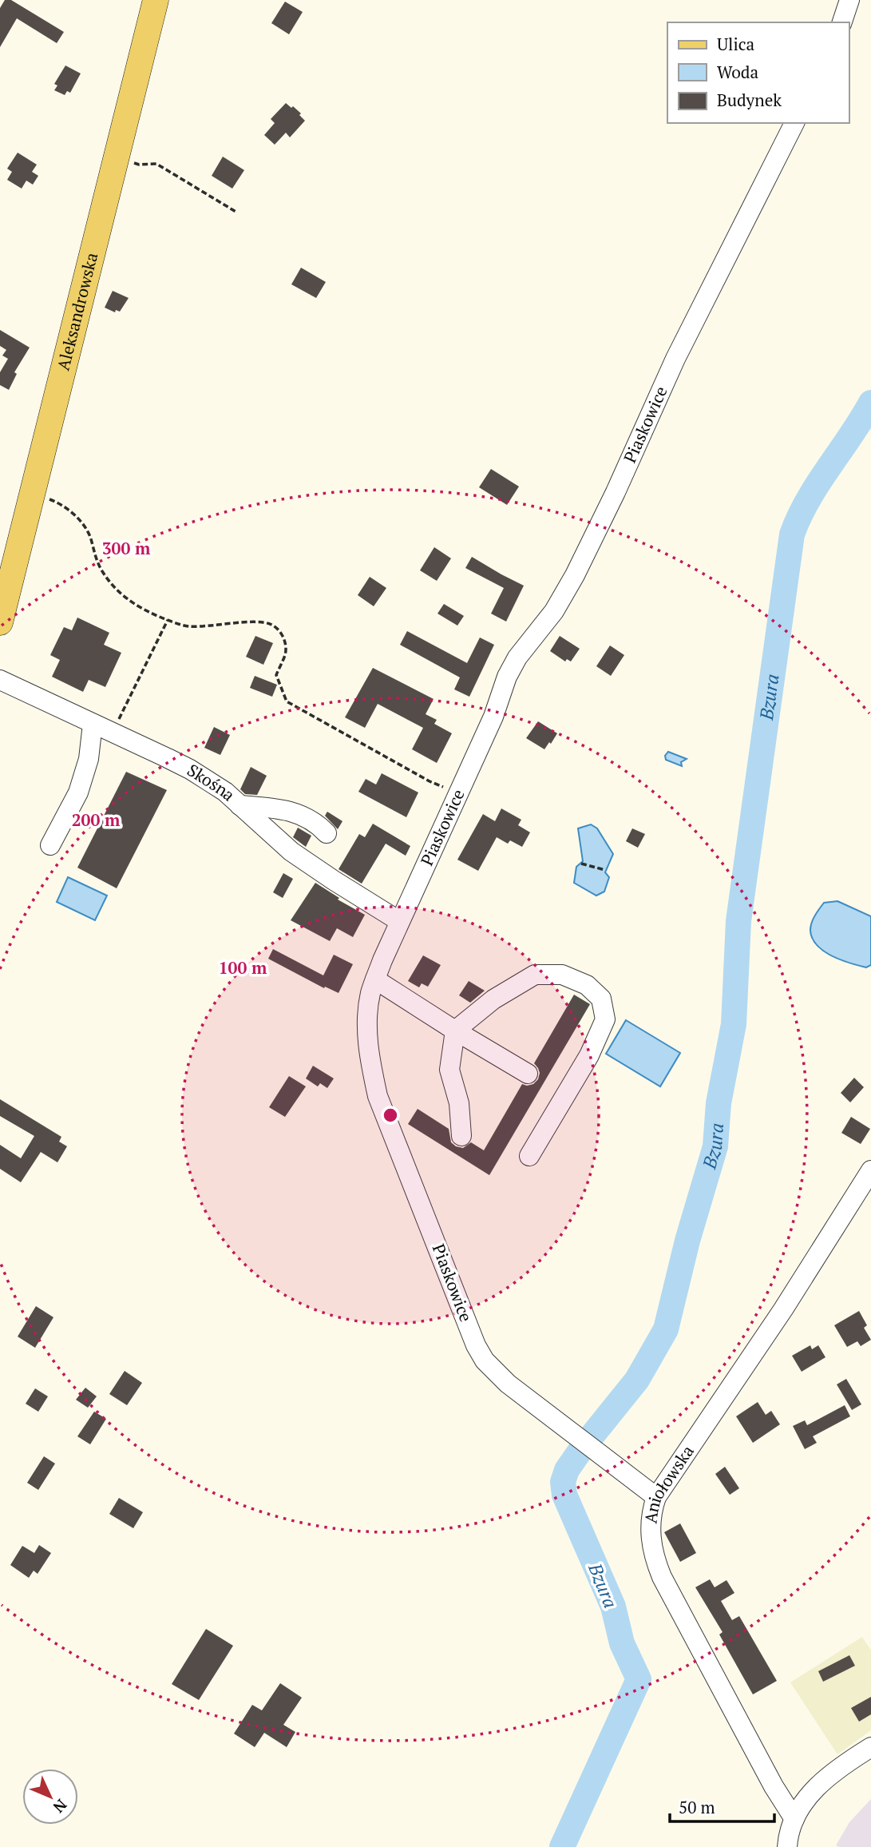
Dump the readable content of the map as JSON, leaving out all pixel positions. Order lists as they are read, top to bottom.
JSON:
{
  "streets": {
    "main road": ["Aleksandrowska"],
    "street": ["Piaskowice", "Skośna", "Aniołowska"]
  },
  "crossings": [
    ["Piaskowice", "Skośna"],
    ["Piaskowice", "Aniołowska"]
  ],
  "water": ["Bzura"],
  "legend": ["Ulica", "Woda", "Budynek"],
  "scale_bar": "50 m",
  "north": "bottom right",
  "rings": ["300 m", "200 m", "100 m"]
}
